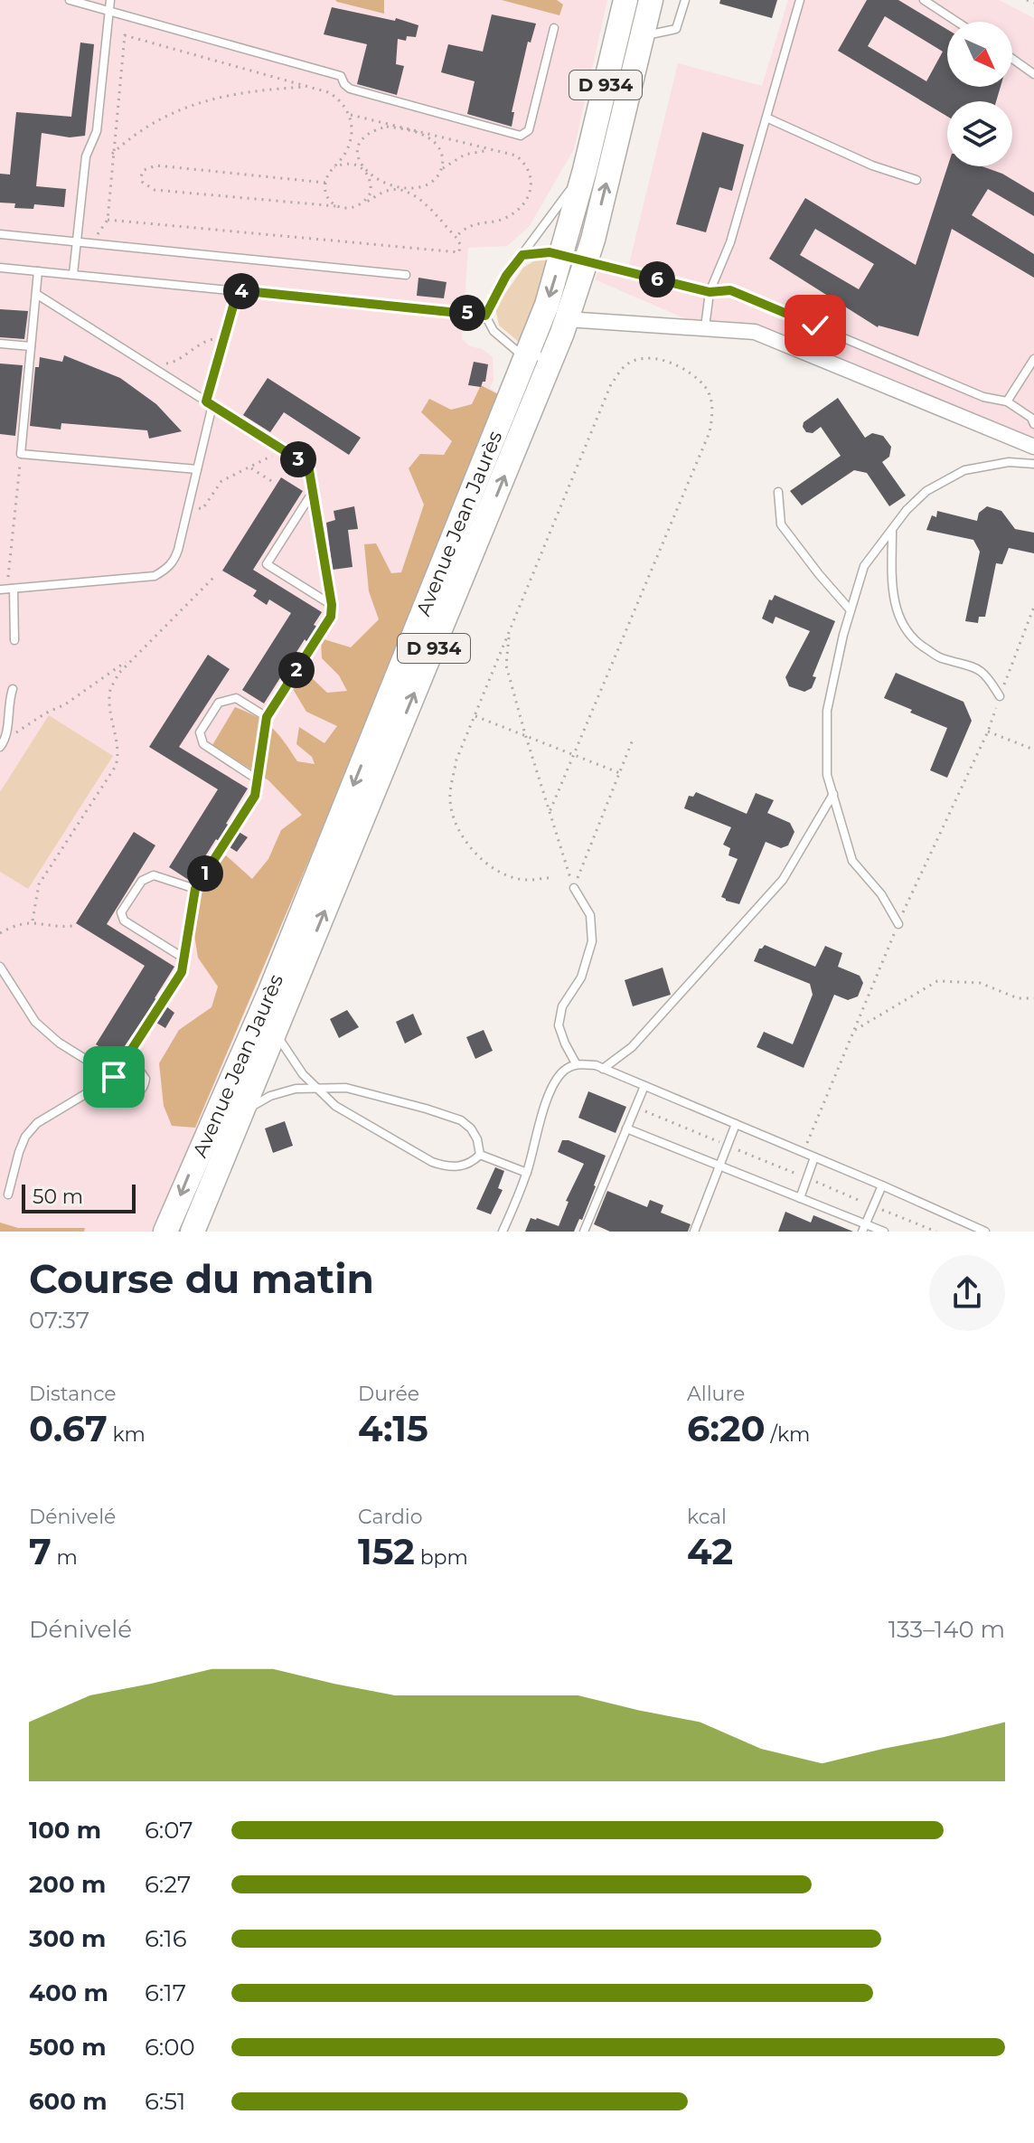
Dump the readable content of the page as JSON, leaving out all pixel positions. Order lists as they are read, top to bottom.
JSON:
{
  "streets": {
    "main road": ["D 934", "Avenue Jean Jaurès"]
  },
  "scale_bar": "50 m",
  "north": "bottom right",
  "page": {
    "pins": [
      "6",
      "4",
      "5",
      "3",
      "2",
      "1"
    ],
    "scale": "50 m",
    "heading": ["Course du matin", "07:37"],
    "stats": [
      ["Distance", "0.67 km"],
      ["Durée", "4:15"],
      ["Allure", "6:20 /km"],
      ["Dénivelé", "7 m"],
      ["Cardio", "152 bpm"],
      ["kcal", "42"]
    ],
    "chart": ["Dénivelé", "133–140 m"],
    "list": [
      {
        "name": "100 m",
        "note": "6:07"
      },
      {
        "name": "200 m",
        "note": "6:27"
      },
      {
        "name": "300 m",
        "note": "6:16"
      },
      {
        "name": "400 m",
        "note": "6:17"
      },
      {
        "name": "500 m",
        "note": "6:00"
      },
      {
        "name": "600 m",
        "note": "6:51"
      }
    ]
  }
}
